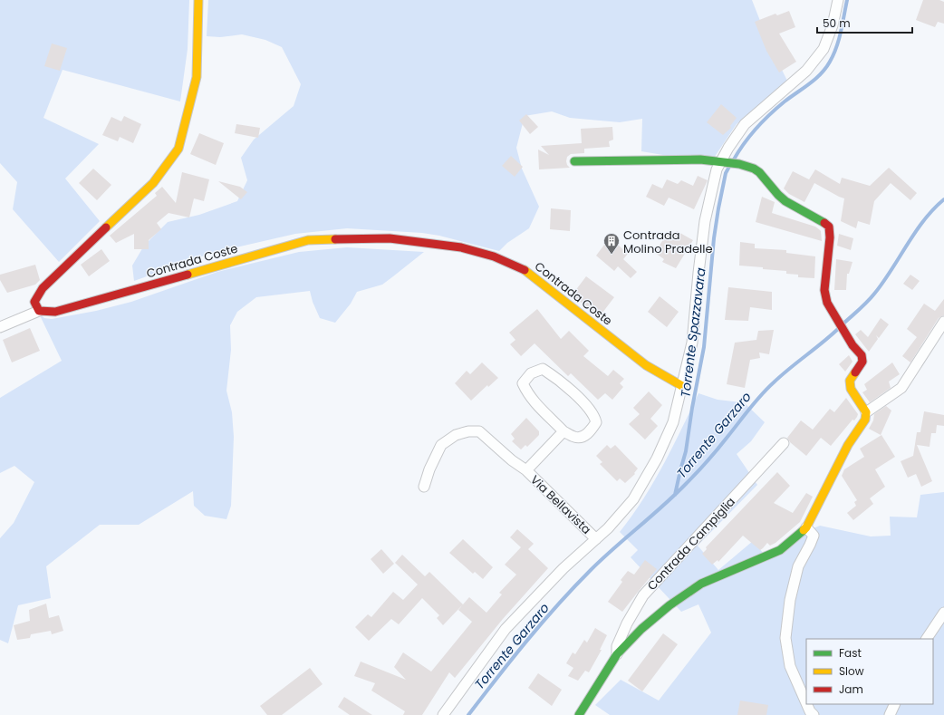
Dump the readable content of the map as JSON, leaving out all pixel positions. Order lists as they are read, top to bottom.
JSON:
{
  "streets": {
    "street": ["Contrada Coste", "Via Bellavista", "Contrada Campiglia"]
  },
  "water": ["Torrente Spazzavara", "Torrente Garzaro"],
  "places": {
    "building": ["Contrada Molino Pradelle"]
  },
  "legend": ["Fast", "Slow", "Jam"],
  "scale_bar": "50 m"
}
